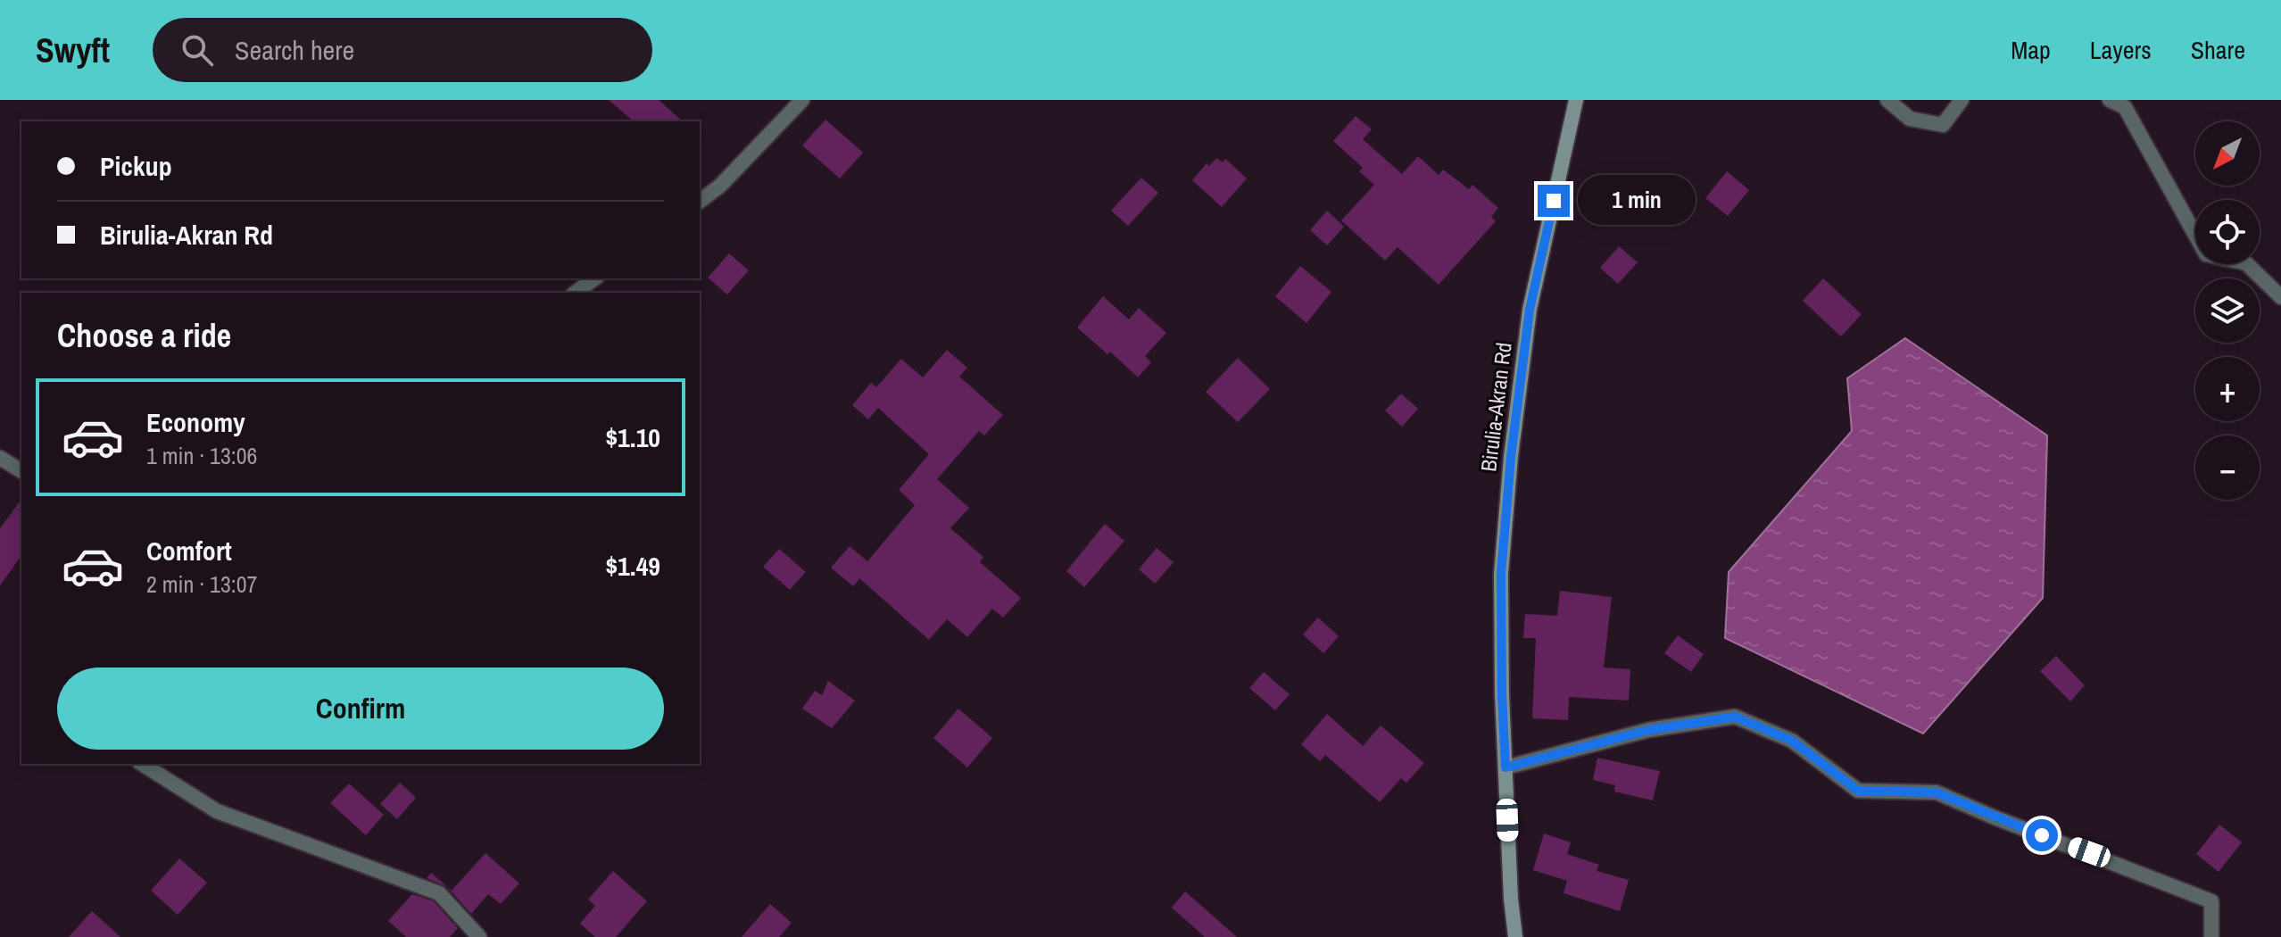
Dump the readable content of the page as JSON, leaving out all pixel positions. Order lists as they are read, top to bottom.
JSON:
{
  "streets": {
    "street": ["Birulia-Akran Rd"]
  },
  "north": "bottom left",
  "page": {
    "header": "Swyft",
    "search": "Search here",
    "nav": ["Map", "Layers", "Share"],
    "map_buttons": ["+", "−"],
    "banner": ["Pickup", "Birulia-Akran Rd"],
    "bubble": "1 min",
    "heading": "Choose a ride",
    "list": [
      {
        "name": "Economy",
        "note": "1 min · 13:06",
        "value": "$1.10"
      },
      {
        "name": "Comfort",
        "note": "2 min · 13:07",
        "value": "$1.49"
      }
    ],
    "buttons": "Confirm"
  }
}
